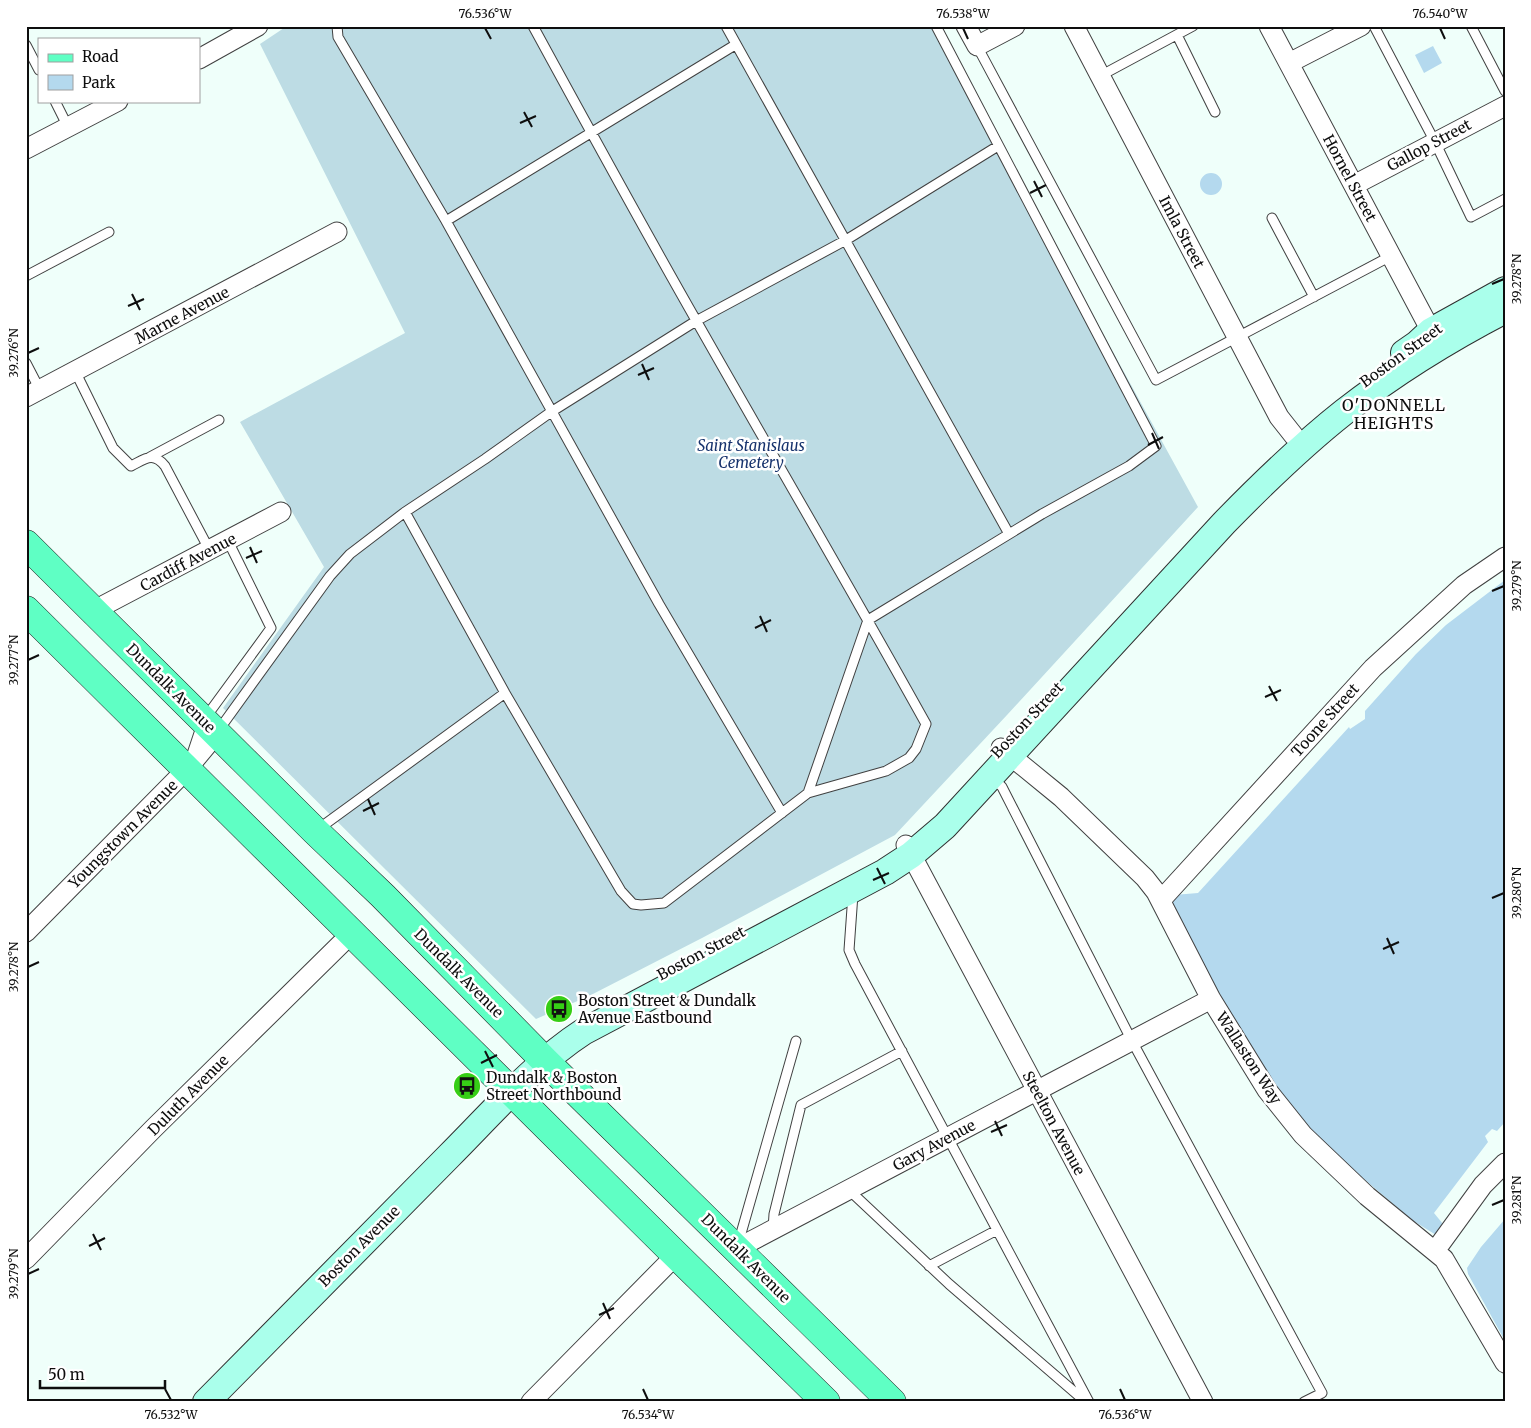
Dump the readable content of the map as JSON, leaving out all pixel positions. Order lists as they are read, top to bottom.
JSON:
{
  "streets": {
    "main road": ["Boston Street", "Dundalk Avenue", "Boston Avenue"],
    "street": [
      "Gallop Street",
      "Hornel Street",
      "Imla Street",
      "Marne Avenue",
      "Cardiff Avenue",
      "Toone Street",
      "Youngstown Avenue",
      "Wallaston Way",
      "Duluth Avenue",
      "Steelton Avenue",
      "Gary Avenue"
    ]
  },
  "crossings": [
    ["Gallop Street", "Hornel Street"],
    ["Hornel Street", "Boston Street"],
    ["Imla Street", "Boston Street"],
    ["Boston Street", "Dundalk Avenue"],
    ["Boston Street", "Wallaston Way"],
    ["Boston Street", "Steelton Avenue"],
    ["Boston Street", "Boston Avenue"],
    ["Cardiff Avenue", "Dundalk Avenue"],
    ["Dundalk Avenue", "Youngstown Avenue"],
    ["Dundalk Avenue", "Gary Avenue"],
    ["Dundalk Avenue", "Boston Avenue"],
    ["Toone Street", "Wallaston Way"],
    ["Wallaston Way", "Gary Avenue"],
    ["Steelton Avenue", "Gary Avenue"]
  ],
  "districts": ["O'DONNELL HEIGHTS"],
  "parks": ["Saint Stanislaus Cemetery"],
  "places": {
    "bus stop": ["Boston Street & Dundalk Avenue Eastbound", "Dundalk & Boston Street Northbound"]
  },
  "legend": ["Road", "Park"],
  "scale_bar": "50 m",
  "coordinates": [
    "76.536°W",
    "76.538°W",
    "76.540°W",
    "39.278°N",
    "39.276°N",
    "39.279°N",
    "39.277°N",
    "39.280°N",
    "39.281°N",
    "76.532°W",
    "76.534°W"
  ]
}
